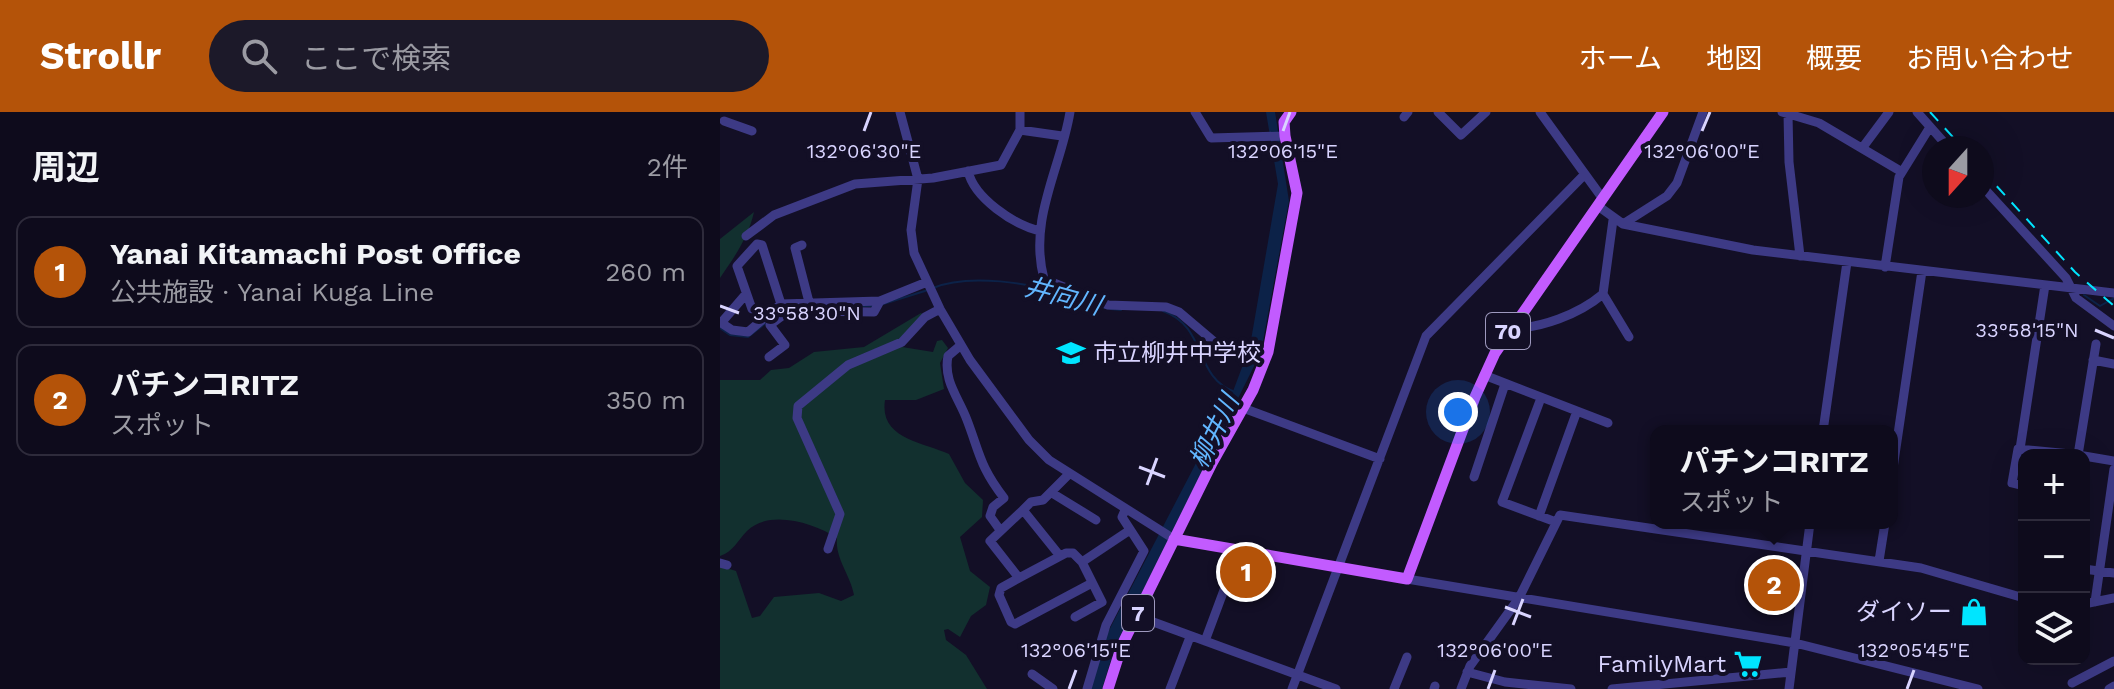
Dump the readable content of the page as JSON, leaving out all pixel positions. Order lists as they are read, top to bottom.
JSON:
{
  "streets": {
    "main road": ["70", "7"]
  },
  "water": ["井向川", "柳井川"],
  "places": {
    "school or university": ["市立柳井中学校"],
    "shop": ["ダイソー"],
    "supermarket": ["FamilyMart"]
  },
  "north": "bottom",
  "page": {
    "header": "Strollr",
    "search": "ここで検索",
    "nav": [
      "ホーム",
      "地図",
      "概要",
      "お問い合わせ"
    ],
    "heading": ["周辺", "2件"],
    "list": [
      {
        "mark": "1",
        "name": "Yanai Kitamachi Post Office",
        "note": "公共施設 · Yanai Kuga Line",
        "value": "260 m"
      },
      {
        "mark": "2",
        "name": "パチンコRITZ",
        "note": "スポット",
        "value": "350 m"
      }
    ],
    "popup": ["パチンコRITZ", "スポット"],
    "map_buttons": ["+", "−"],
    "pins": ["1", "2"]
  },
  "coordinates": [
    "132°06'30\"E",
    "132°06'15\"E",
    "132°06'00\"E",
    "33°58'30\"N",
    "33°58'15\"N",
    "132°05'45\"E"
  ]
}
